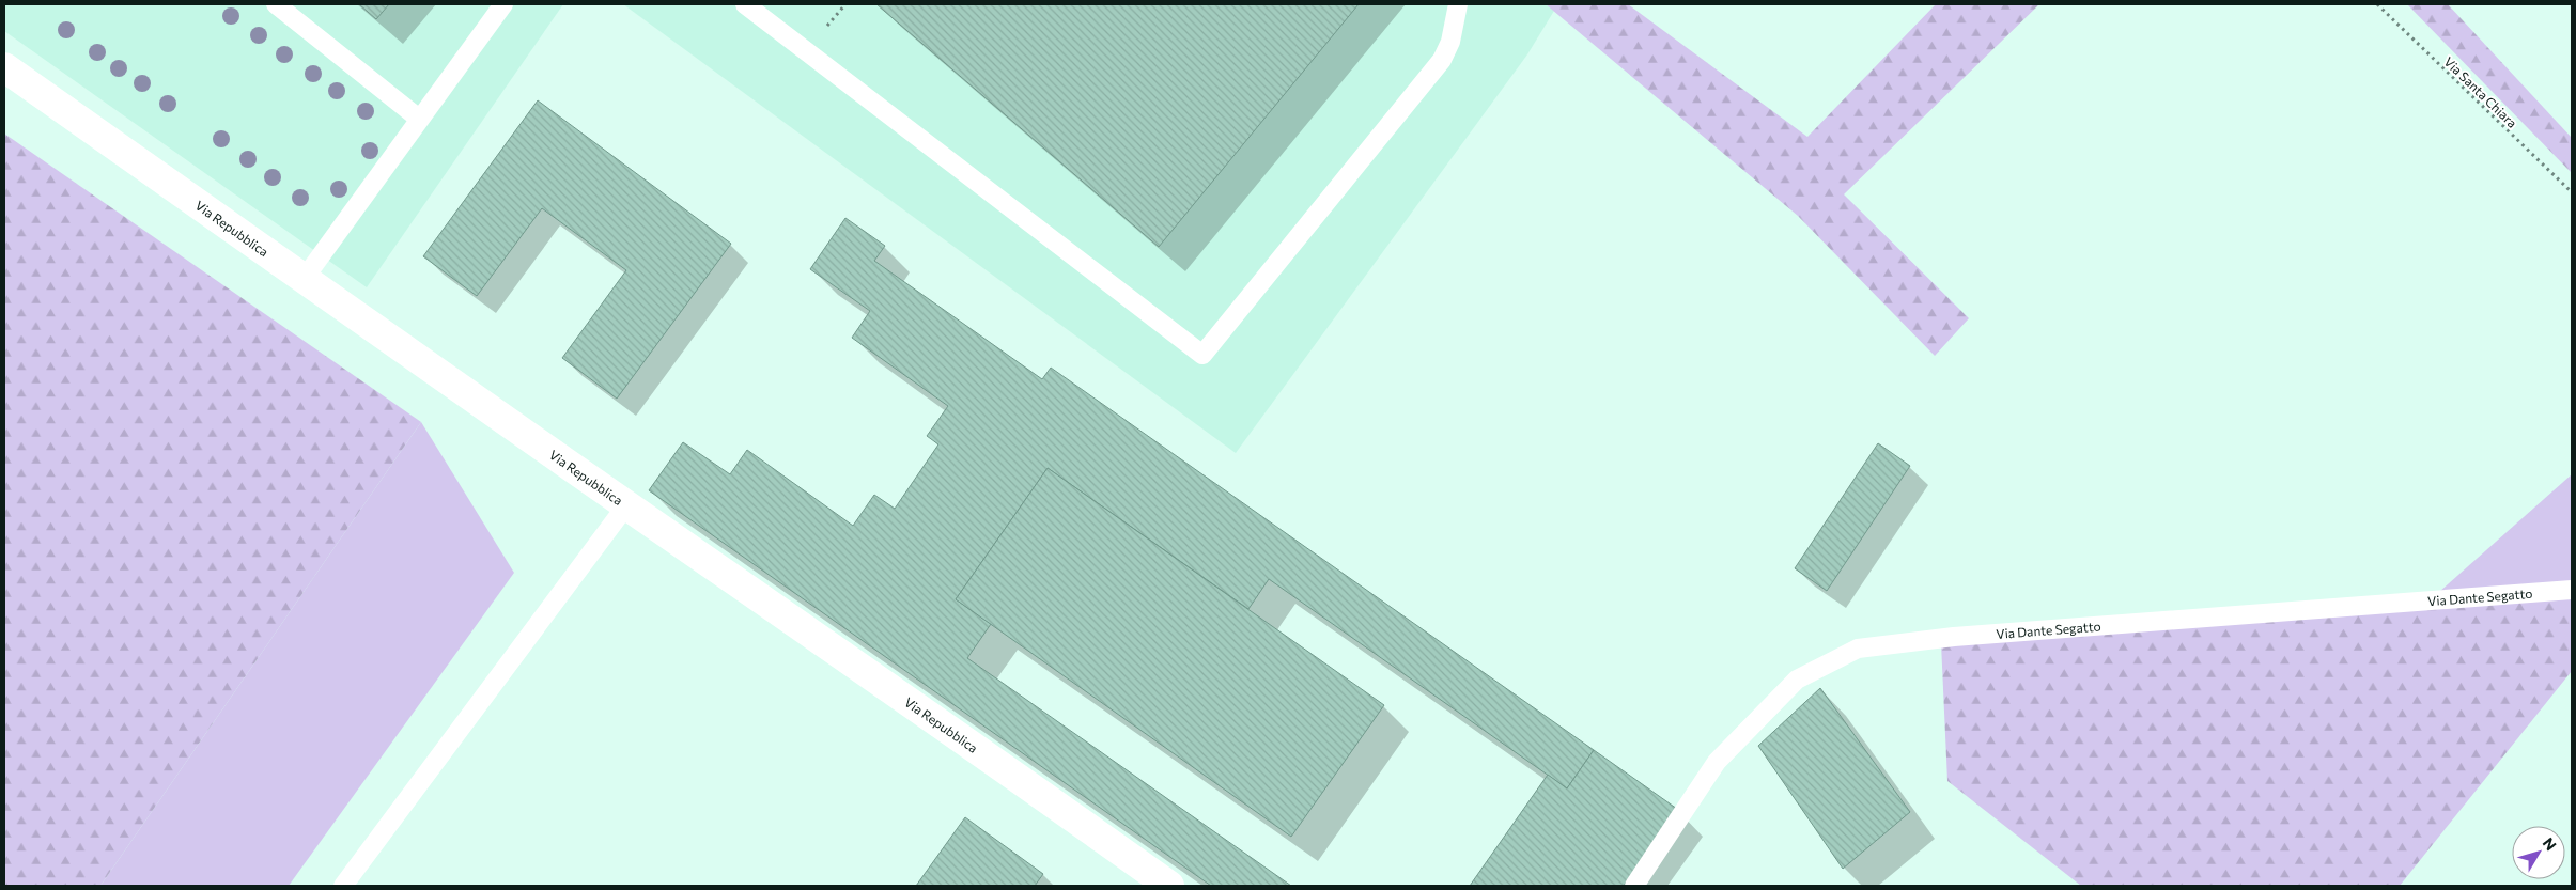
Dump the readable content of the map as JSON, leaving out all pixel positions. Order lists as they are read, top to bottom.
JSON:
{
  "streets": {
    "street": ["Via Repubblica"],
    "lane": ["Via Dante Segatto"],
    "path": ["Via Santa Chiara"]
  },
  "north": "top right"
}
